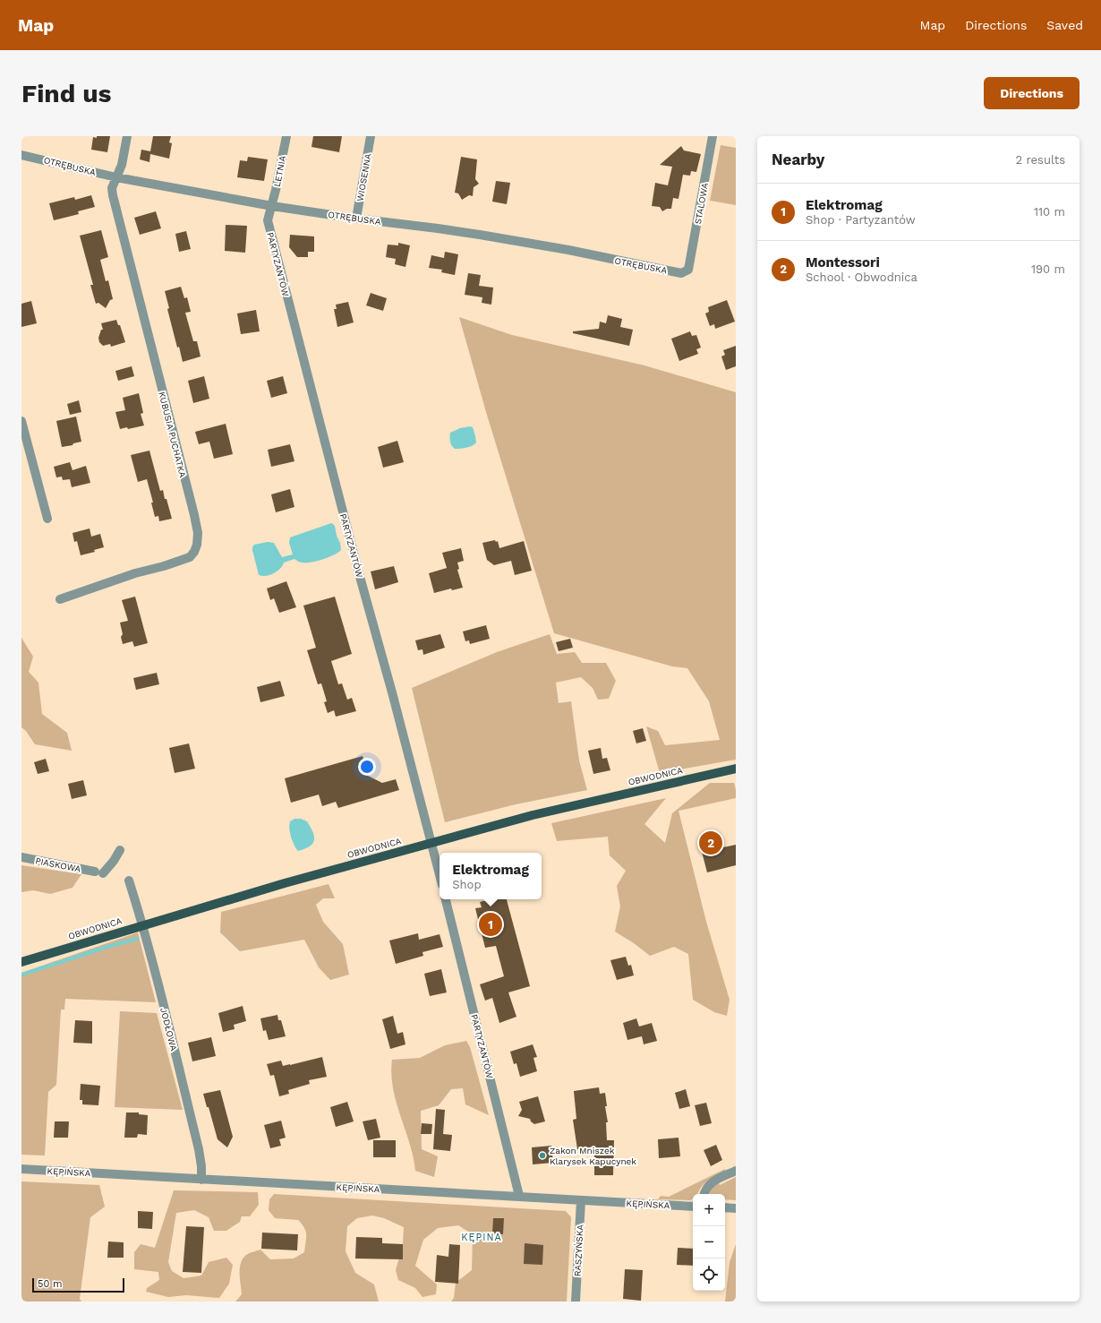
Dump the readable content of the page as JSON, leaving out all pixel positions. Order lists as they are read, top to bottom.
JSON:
{
  "streets": {
    "main road": ["OBWODNICA"],
    "street": [
      "OTRĘBUSKA",
      "LETNIA",
      "WIOSENNA",
      "STALOWA",
      "PARTYZANTÓW",
      "KUBUSIA PUCHATKA",
      "PIASKOWA",
      "JODŁOWA",
      "KĘPIŃSKA",
      "RASZYŃSKA"
    ]
  },
  "crossings": [
    ["OTRĘBUSKA", "LETNIA"],
    ["OTRĘBUSKA", "WIOSENNA"],
    ["OTRĘBUSKA", "STALOWA"],
    ["OTRĘBUSKA", "PARTYZANTÓW"],
    ["OTRĘBUSKA", "KUBUSIA PUCHATKA"],
    ["LETNIA", "PARTYZANTÓW"],
    ["PARTYZANTÓW", "OBWODNICA"],
    ["PARTYZANTÓW", "KĘPIŃSKA"],
    ["OBWODNICA", "JODŁOWA"],
    ["JODŁOWA", "KĘPIŃSKA"],
    ["KĘPIŃSKA", "RASZYŃSKA"]
  ],
  "districts": ["KĘPINA"],
  "places": ["Zakon Mniszek Klarysek Kapucynek"],
  "scale_bar": "50 m",
  "page": {
    "header": "Map",
    "nav": ["Map", "Directions", "Saved"],
    "buttons": "Directions",
    "title": "Find us",
    "heading": ["Nearby", "2 results"],
    "list": [
      {
        "mark": "1",
        "name": "Elektromag",
        "note": "Shop · Partyzantów",
        "value": "110 m"
      },
      {
        "mark": "2",
        "name": "Montessori",
        "note": "School · Obwodnica",
        "value": "190 m"
      }
    ],
    "pins": ["2", "1"],
    "popup": ["Elektromag", "Shop"],
    "map_buttons": ["+", "−"],
    "scale": "50 m"
  }
}
